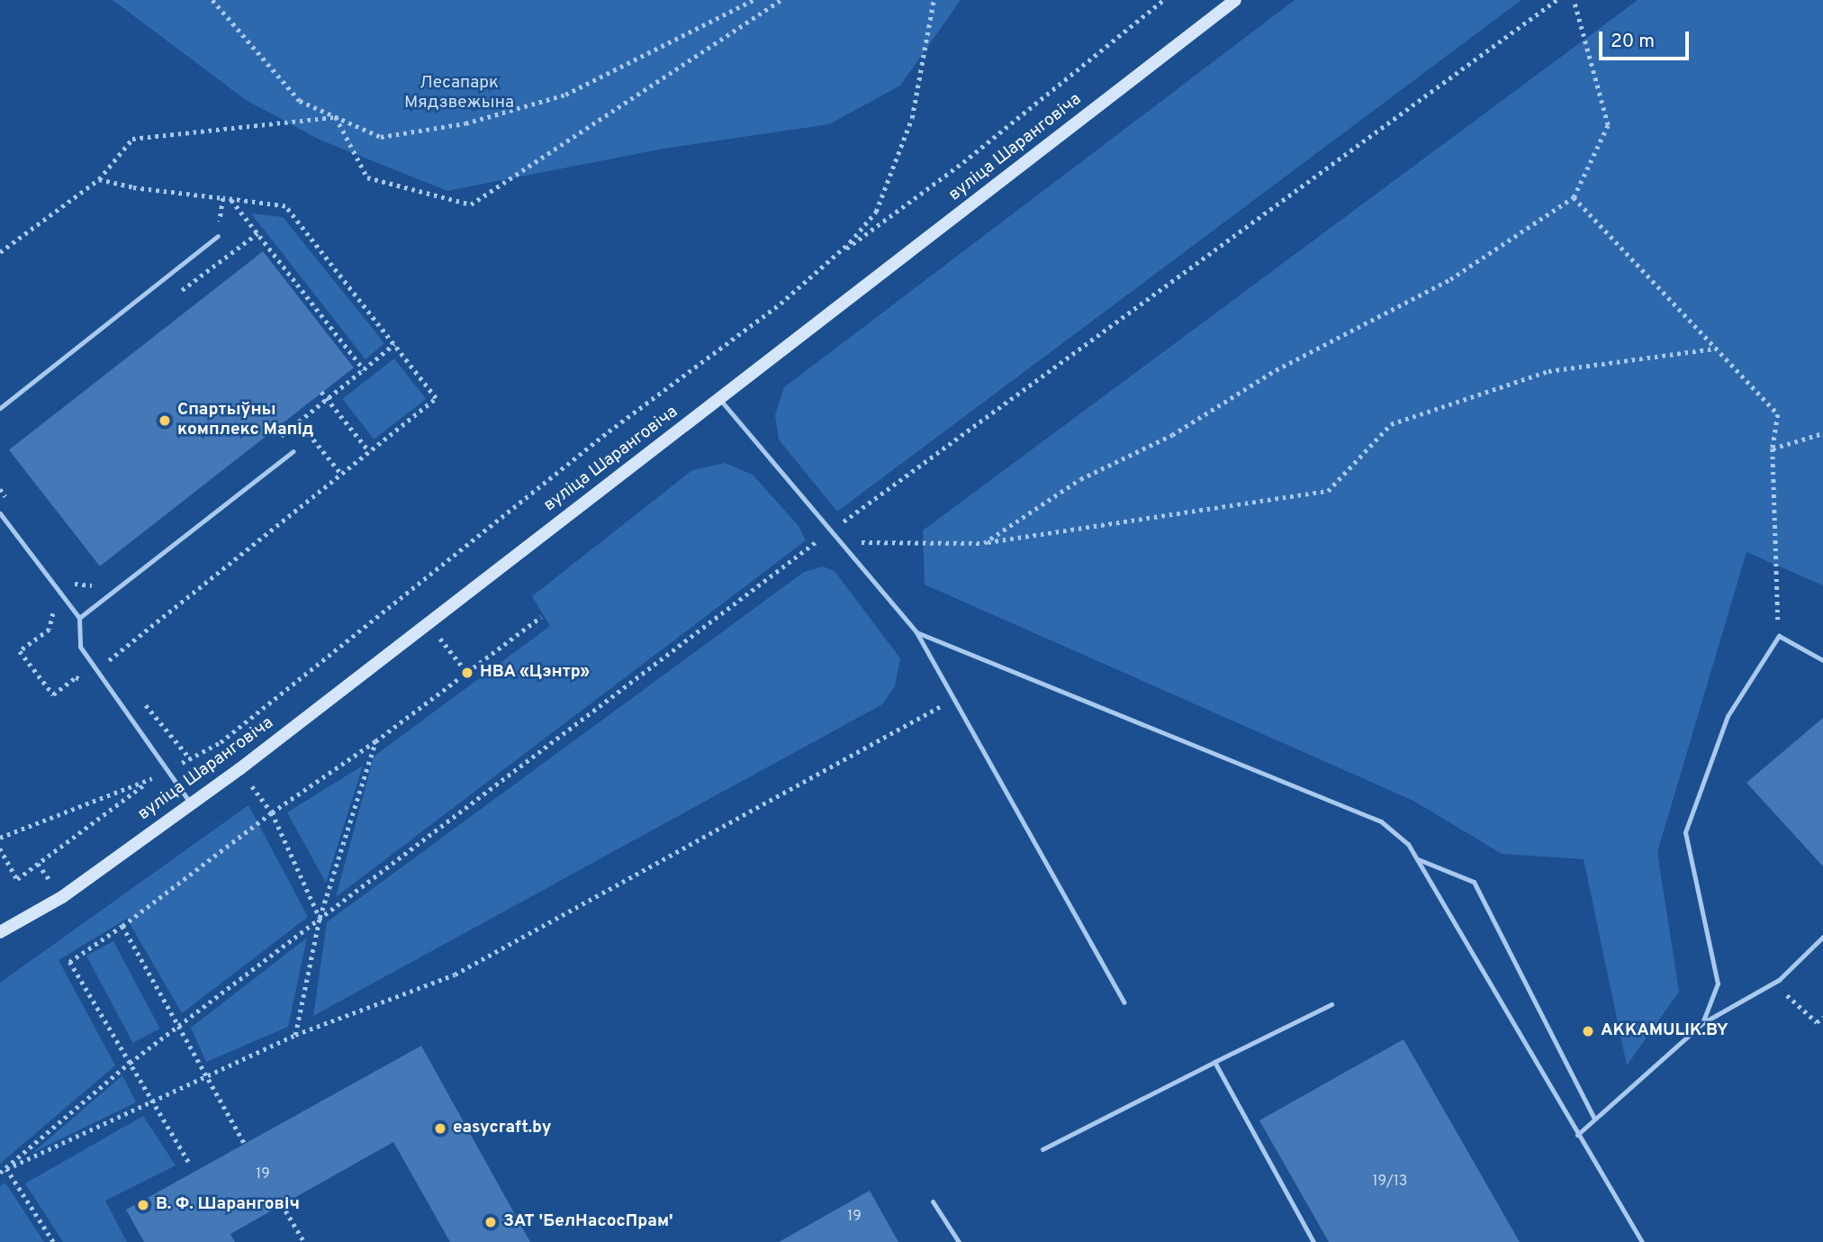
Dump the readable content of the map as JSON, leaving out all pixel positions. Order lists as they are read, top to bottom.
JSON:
{
  "streets": {
    "main road": ["вуліца Шаранговіча"]
  },
  "parks": ["Лесапарк Мядзвежына"],
  "places": [
    "Спартыўны комплекс Мапід",
    "НВА «Цэнтр»",
    "AKKAMULIK.BY",
    "easycraft.by",
    "В. Ф. Шаранговіч",
    "ЗАТ 'БелНасосПрам'"
  ],
  "house_numbers": ["19", "19/13", "19"],
  "scale_bar": "20 m"
}
